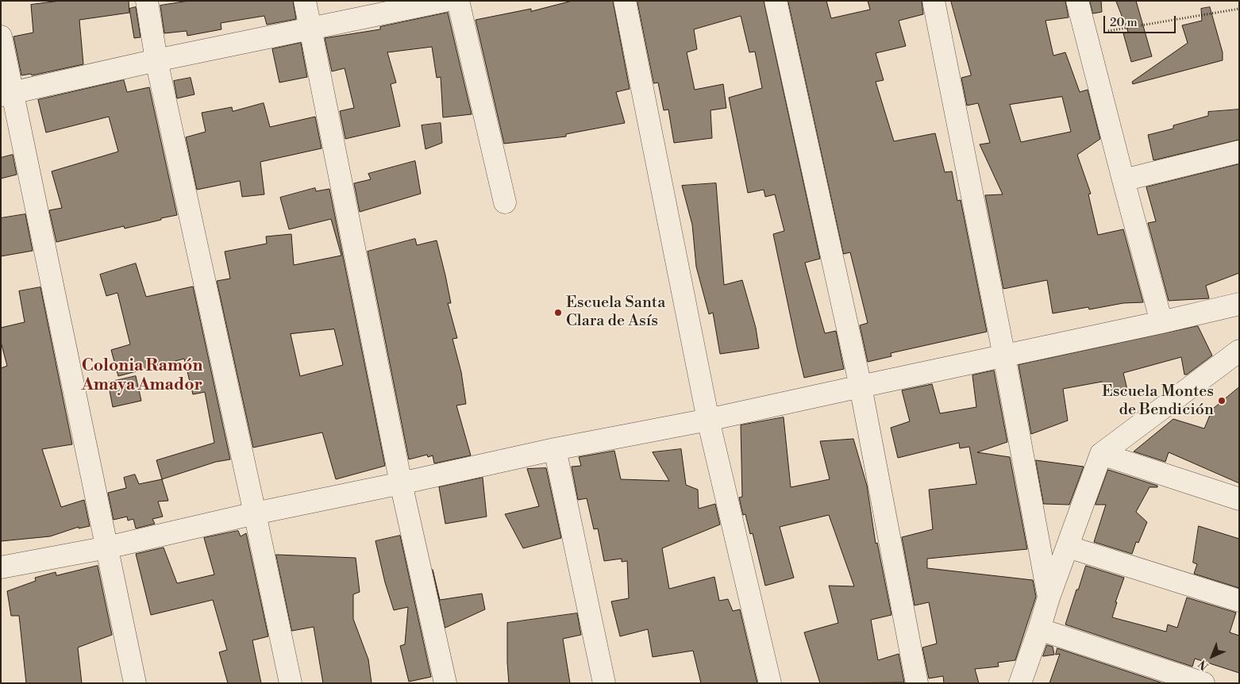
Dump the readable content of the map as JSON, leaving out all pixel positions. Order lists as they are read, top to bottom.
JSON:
{
  "districts": ["Colonia Ramón Amaya Amador"],
  "places": ["Escuela Santa Clara de Asís", "Escuela Montes de Bendición"],
  "scale_bar": "20 m",
  "north": "bottom left"
}
